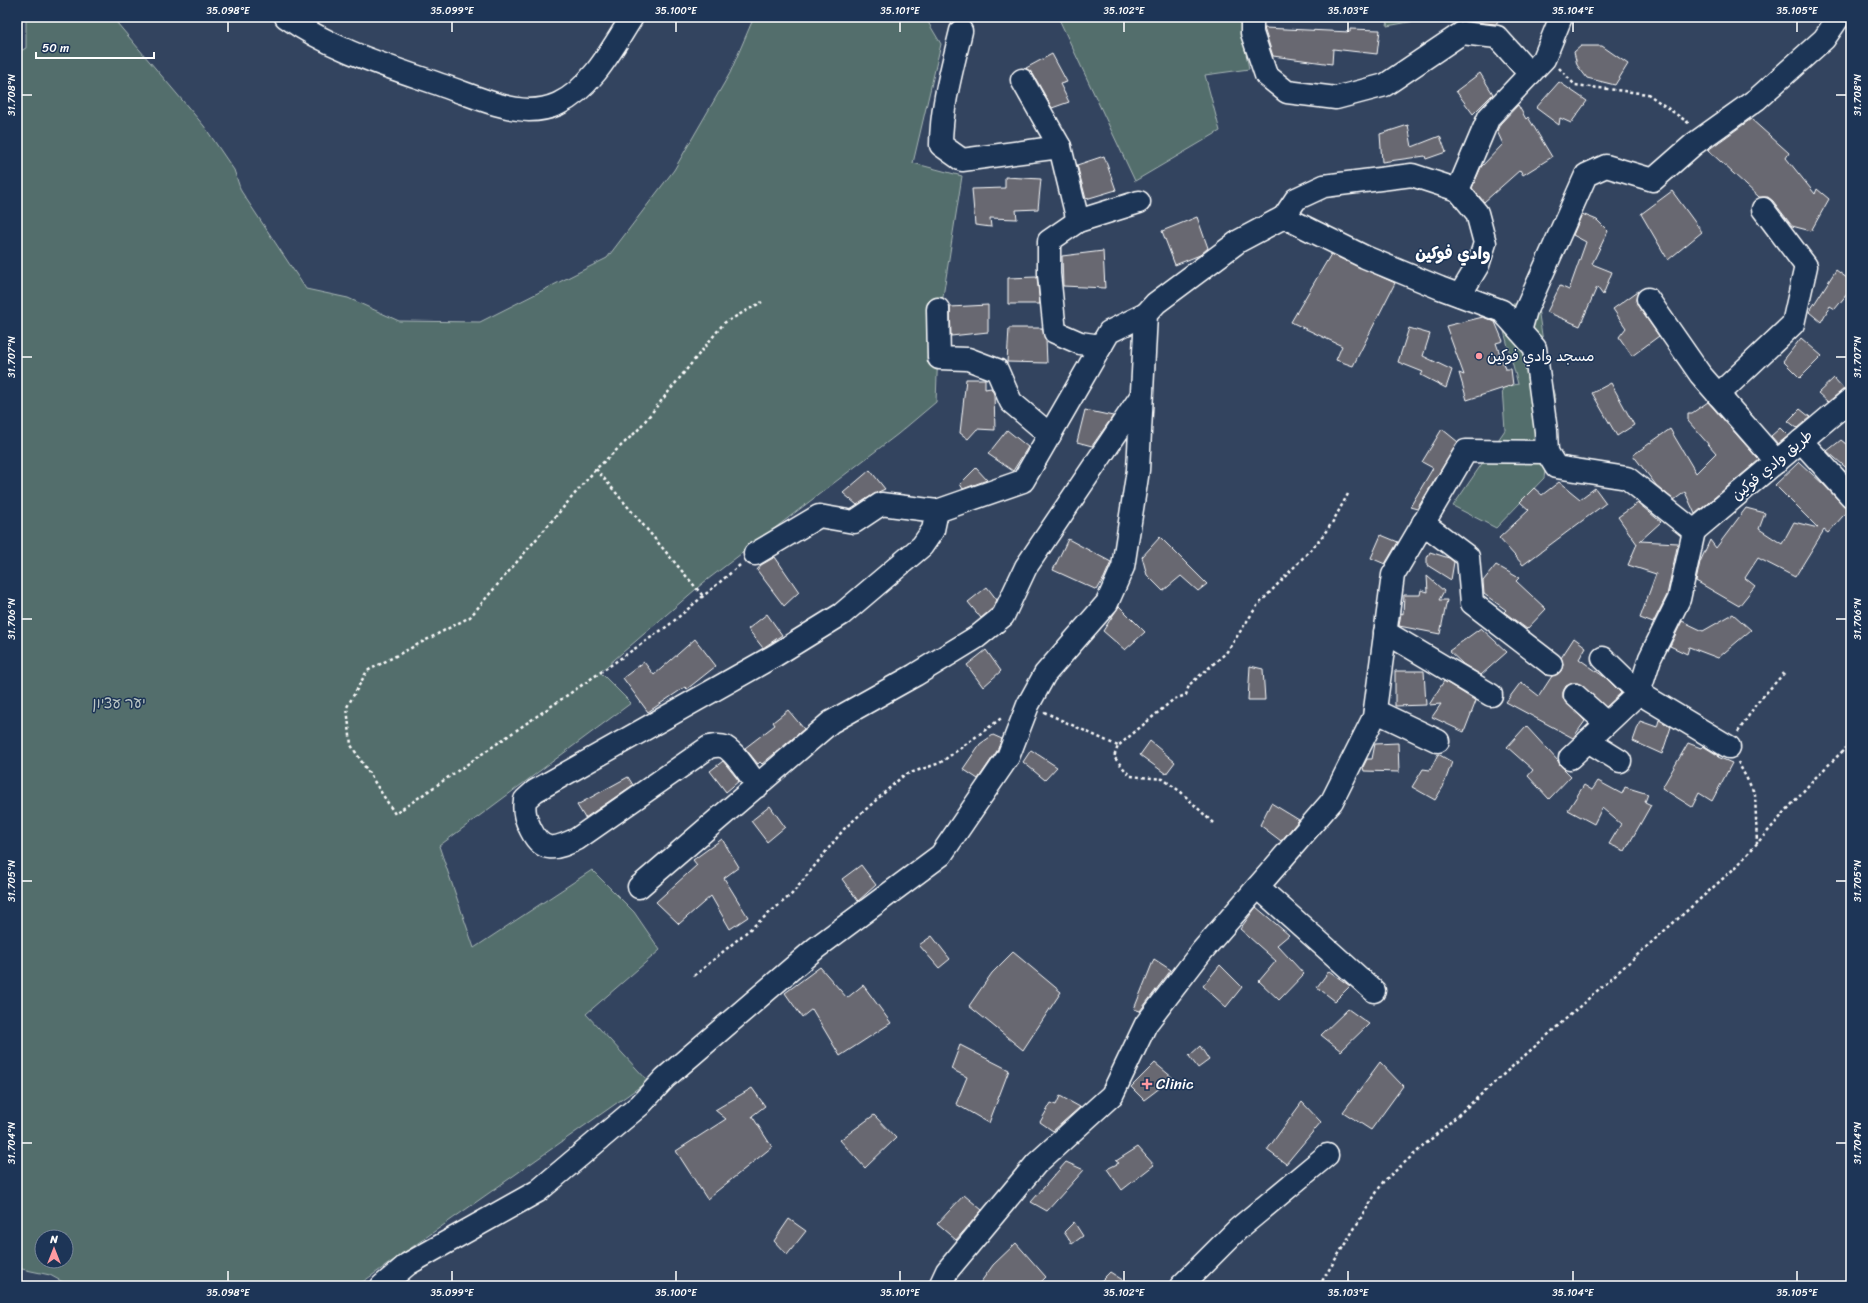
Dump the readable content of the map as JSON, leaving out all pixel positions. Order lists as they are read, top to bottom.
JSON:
{
  "streets": {
    "street": ["طريق وادي فوکين"]
  },
  "districts": ["وادي فوكين"],
  "parks": ["יער עציון"],
  "places": {
    "other": ["مسجد وادي فوكين"],
    "health": ["Clinic"]
  },
  "scale_bar": "50 m",
  "north": "top",
  "coordinates": [
    "35.098°E",
    "35.099°E",
    "35.100°E",
    "35.101°E",
    "35.102°E",
    "35.103°E",
    "35.104°E",
    "35.105°E",
    "31.708°N",
    "31.707°N",
    "31.706°N",
    "31.705°N",
    "31.704°N"
  ]
}
